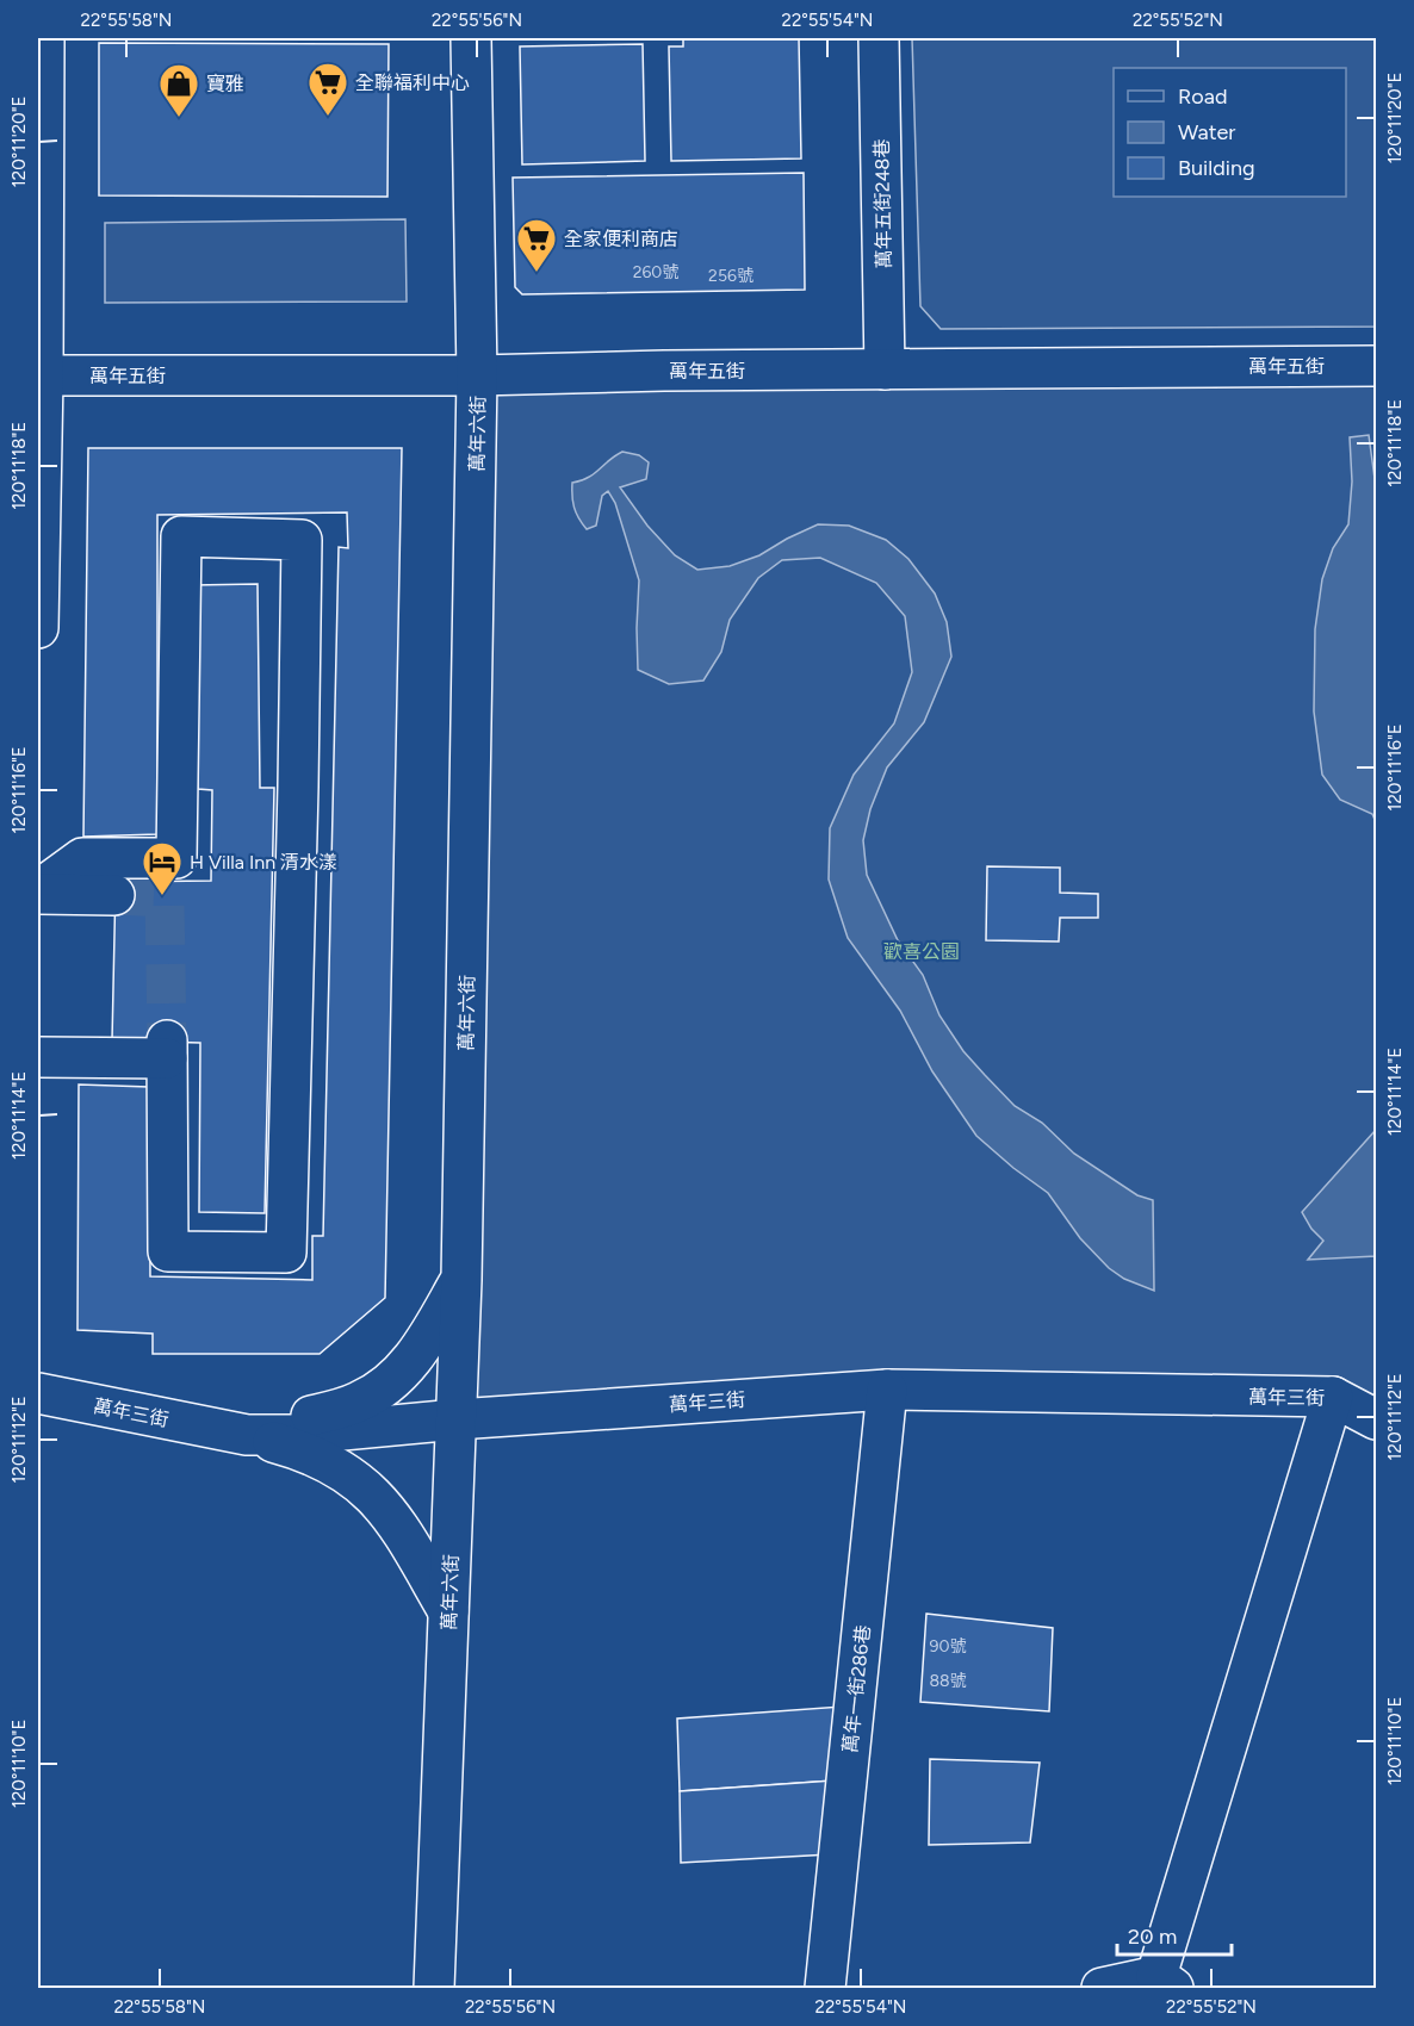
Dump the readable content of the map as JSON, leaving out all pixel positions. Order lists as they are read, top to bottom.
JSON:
{
  "streets": {
    "street": [
      "萬年五街248巷",
      "萬年五街",
      "萬年六街",
      "萬年三街",
      "萬年一街286巷"
    ]
  },
  "crossings": [
    ["萬年五街248巷", "萬年五街"],
    ["萬年五街", "萬年六街"],
    ["萬年六街", "萬年三街"],
    ["萬年三街", "萬年一街286巷"]
  ],
  "parks": ["歡喜公園"],
  "places": {
    "supermarket": ["全聯福利中心", "全家便利商店"],
    "shop": ["寶雅"],
    "hotel": ["H Villa Inn 清水漾"]
  },
  "house_numbers": [
    "260號",
    "256號",
    "90號",
    "88號"
  ],
  "legend": ["Road", "Water", "Building"],
  "scale_bar": "20 m",
  "coordinates": [
    "22°55'58\"N",
    "22°55'56\"N",
    "22°55'54\"N",
    "22°55'52\"N",
    "120°11'20\"E",
    "120°11'18\"E",
    "120°11'16\"E",
    "120°11'14\"E",
    "120°11'12\"E",
    "120°11'10\"E"
  ]
}
